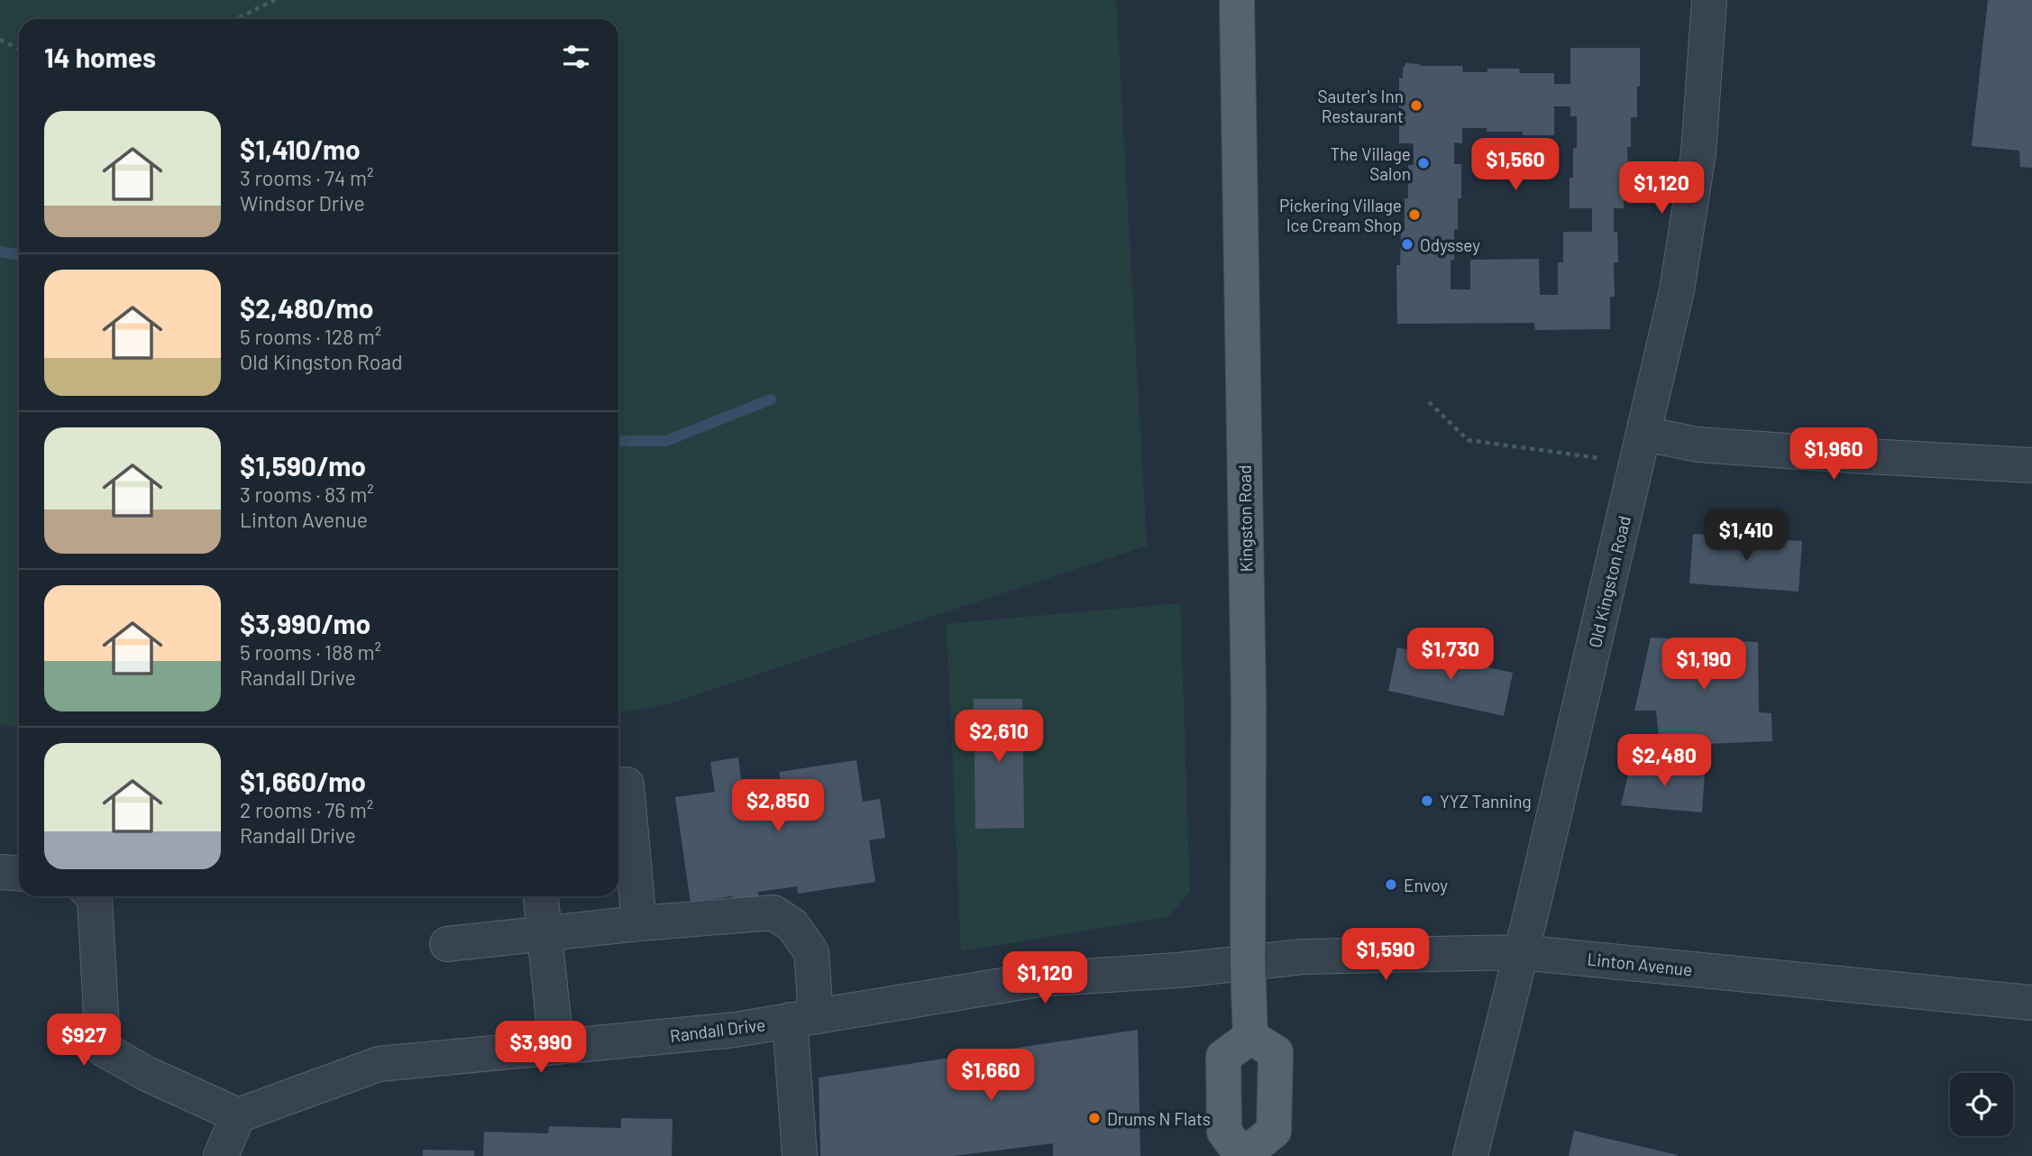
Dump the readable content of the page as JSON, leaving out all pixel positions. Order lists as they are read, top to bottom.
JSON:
{
  "streets": {
    "main road": ["Kingston Road"],
    "street": ["Old Kingston Road", "Linton Avenue", "Randall Drive"]
  },
  "crossings": [
    ["Kingston Road", "Linton Avenue"],
    ["Kingston Road", "Randall Drive"],
    ["Old Kingston Road", "Linton Avenue"],
    ["Linton Avenue", "Randall Drive"]
  ],
  "places": [
    "Sauter's Inn Restaurant",
    "The Village Salon",
    "Pickering Village Ice Cream Shop",
    "Odyssey",
    "YYZ Tanning",
    "Envoy",
    "Drums N Flats"
  ],
  "page": {
    "heading": "14 homes",
    "list": [
      {
        "name": "$1,410/mo",
        "note": "3 rooms · 74 m² · Windsor Drive"
      },
      {
        "name": "$2,480/mo",
        "note": "5 rooms · 128 m² · Old Kingston Road"
      },
      {
        "name": "$1,590/mo",
        "note": "3 rooms · 83 m² · Linton Avenue"
      },
      {
        "name": "$3,990/mo",
        "note": "5 rooms · 188 m² · Randall Drive"
      },
      {
        "name": "$1,660/mo",
        "note": "2 rooms · 76 m² · Randall Drive"
      }
    ],
    "price": [
      "$1,560",
      "$1,120",
      "$1,960",
      "$1,410",
      "$1,730",
      "$1,190",
      "$2,610",
      "$2,480",
      "$2,850",
      "$1,590",
      "$1,120",
      "$927",
      "$3,990",
      "$1,660"
    ]
  }
}
